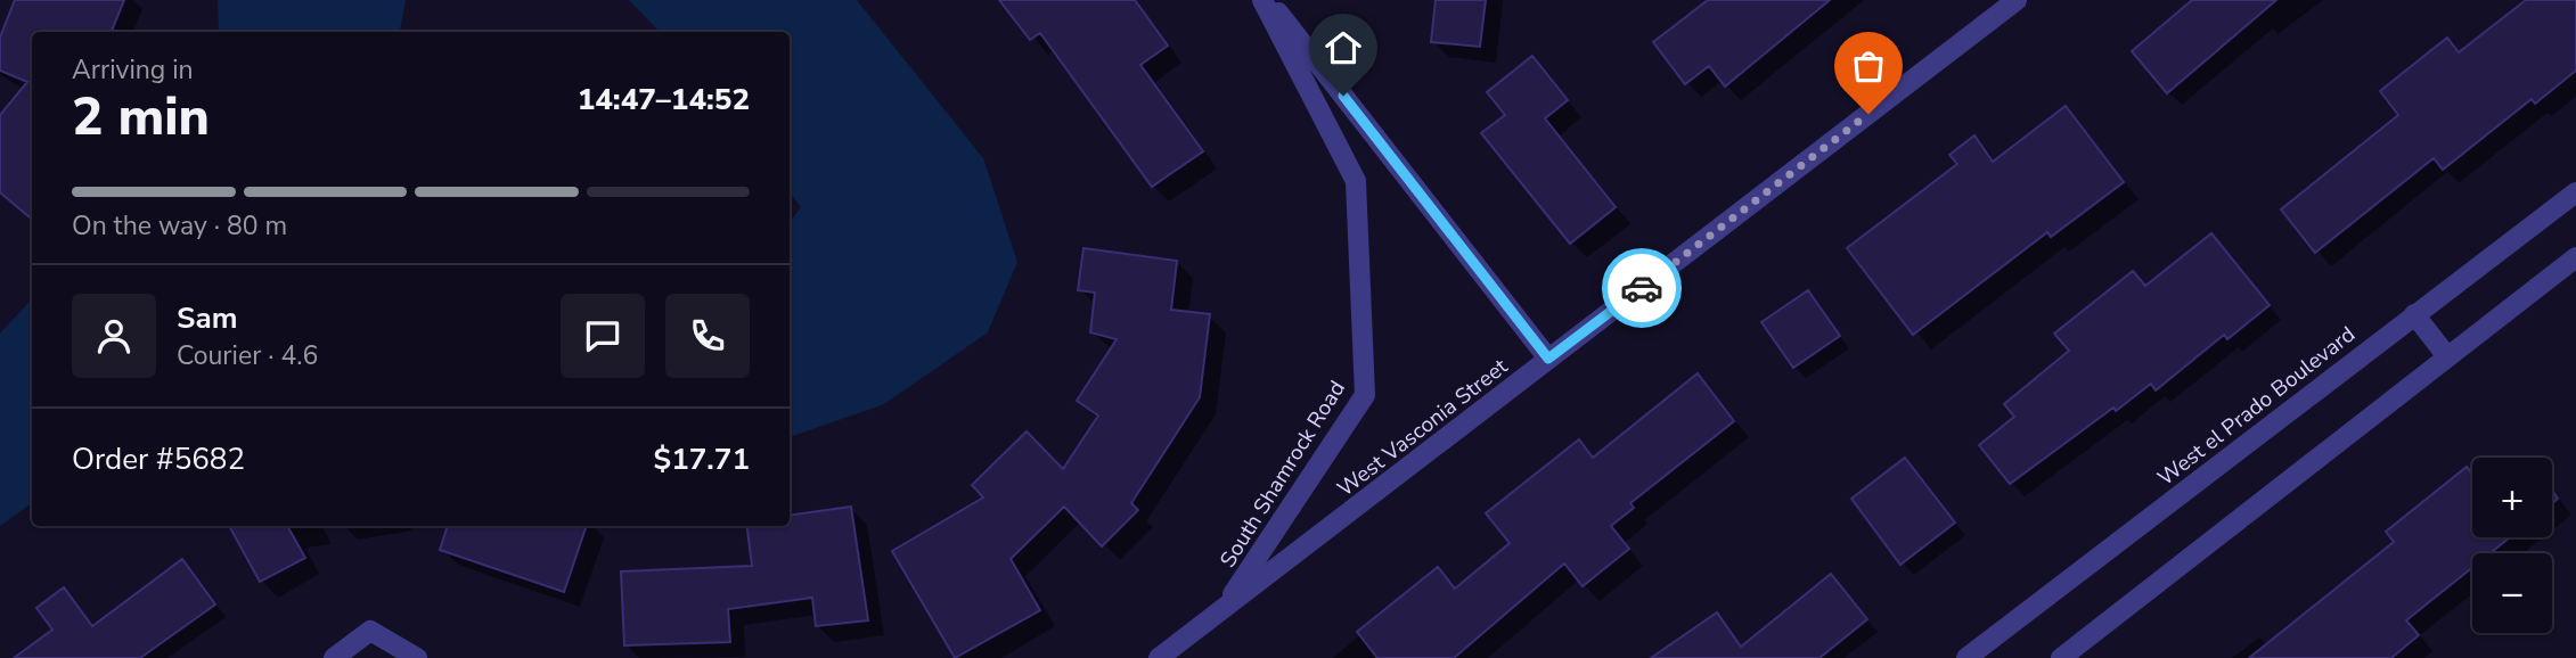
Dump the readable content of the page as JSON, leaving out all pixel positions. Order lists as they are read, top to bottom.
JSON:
{
  "streets": {
    "street": ["West el Prado Boulevard", "West Vasconia Street", "South Shamrock Road"]
  },
  "crossings": [
    ["West Vasconia Street", "South Shamrock Road"]
  ],
  "page": {
    "heading": ["2 min", "Arriving in", "14:47–14:52"],
    "panel": [
      "Sam",
      "Courier · 4.6",
      "Order #5682",
      "$17.71"
    ],
    "bar": "On the way · 80 m",
    "map_buttons": ["+", "−"]
  }
}
